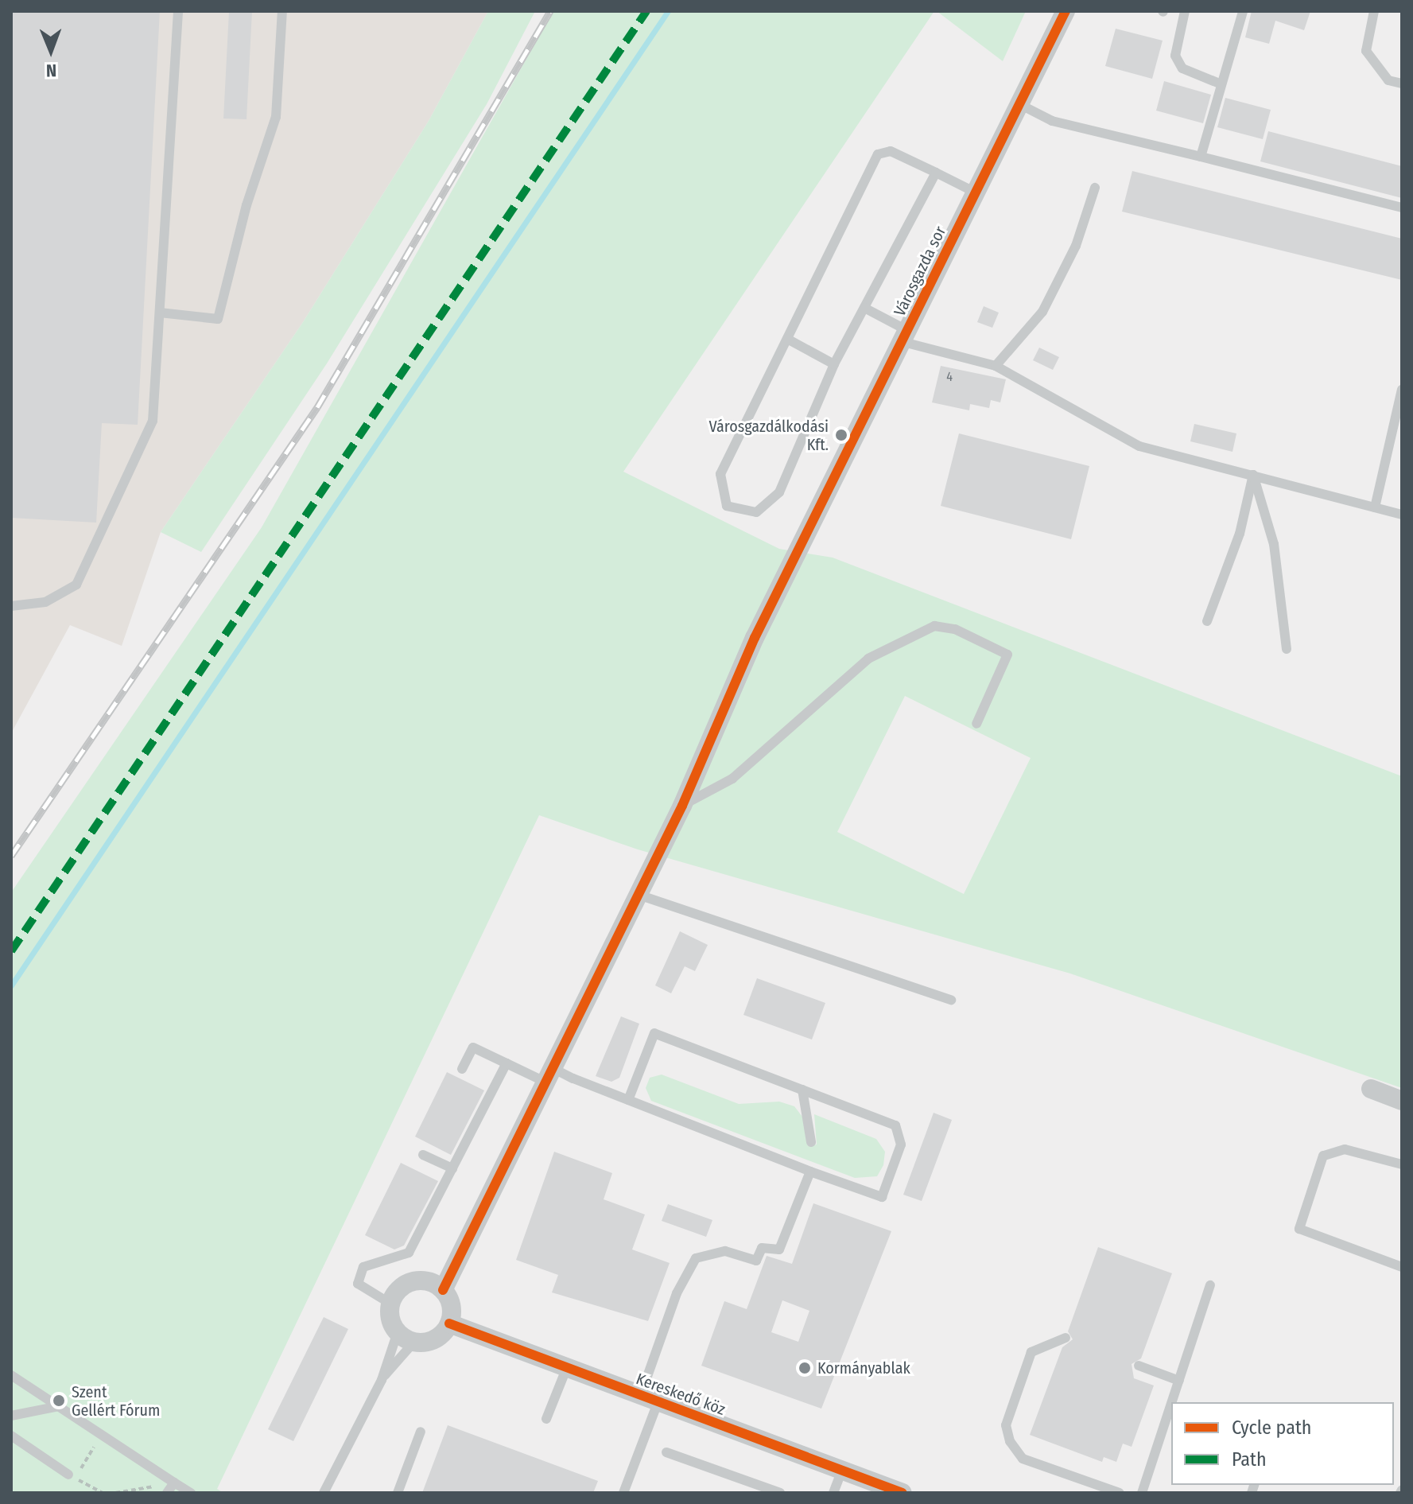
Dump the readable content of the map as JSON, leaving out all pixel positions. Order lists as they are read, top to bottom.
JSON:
{
  "streets": {
    "street": ["Városgazda sor", "Kereskedő köz"]
  },
  "crossings": [
    ["Városgazda sor", "Kereskedő köz"]
  ],
  "places": ["Városgazdálkodási Kft.", "Kormányablak", "Szent Gellért Fórum"],
  "house_numbers": ["4"],
  "legend": ["Cycle path", "Path"],
  "north": "bottom"
}
